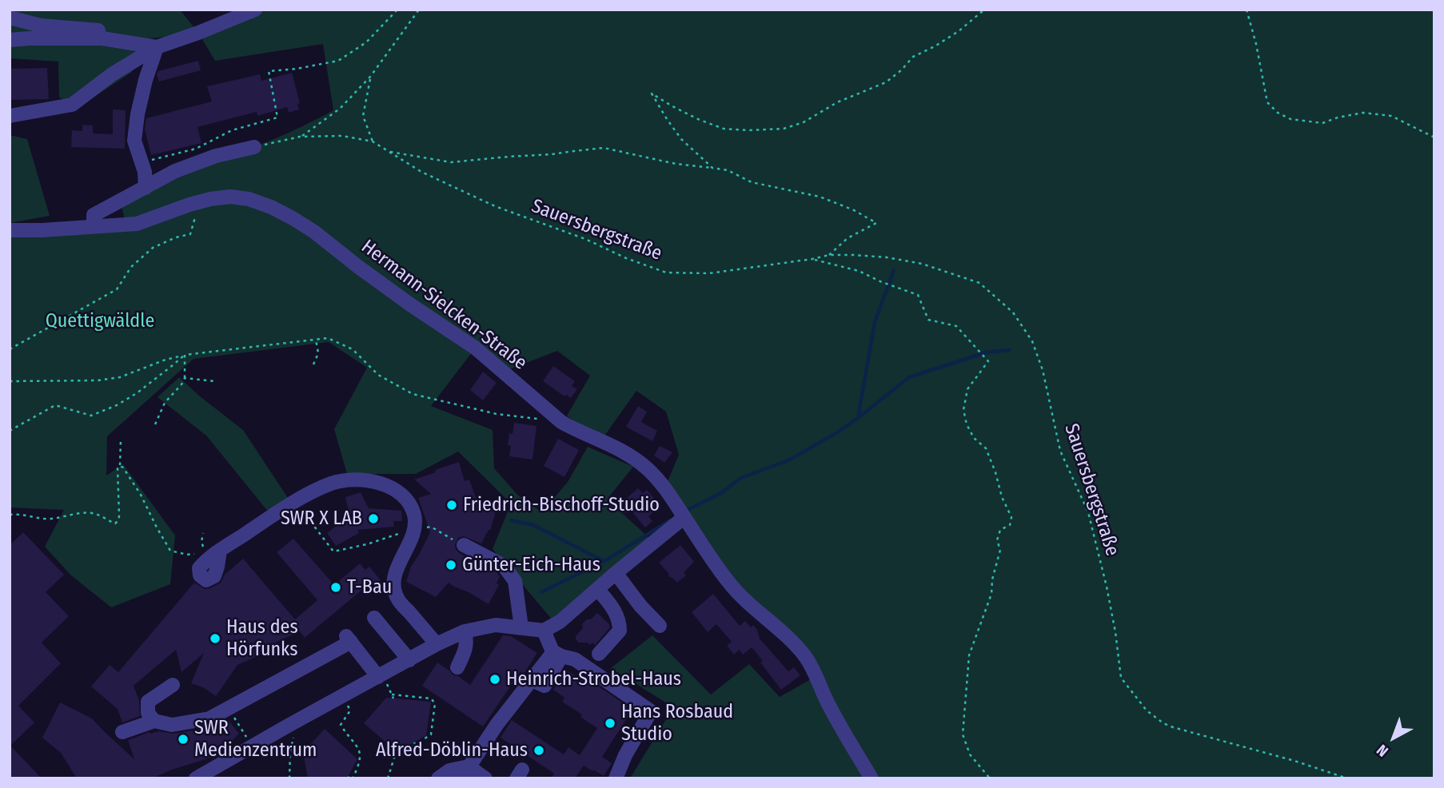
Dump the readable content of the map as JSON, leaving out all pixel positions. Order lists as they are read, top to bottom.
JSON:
{
  "streets": {
    "street": ["Hermann-Sielcken-Straße"],
    "path": ["Sauersbergstraße"]
  },
  "parks": ["Quettigwäldle"],
  "places": [
    "Friedrich-Bischoff-Studio",
    "SWR X LAB",
    "Günter-Eich-Haus",
    "T-Bau",
    "Haus des Hörfunks",
    "Heinrich-Strobel-Haus",
    "Hans Rosbaud Studio",
    "SWR Medienzentrum",
    "Alfred-Döblin-Haus"
  ],
  "north": "bottom left"
}
